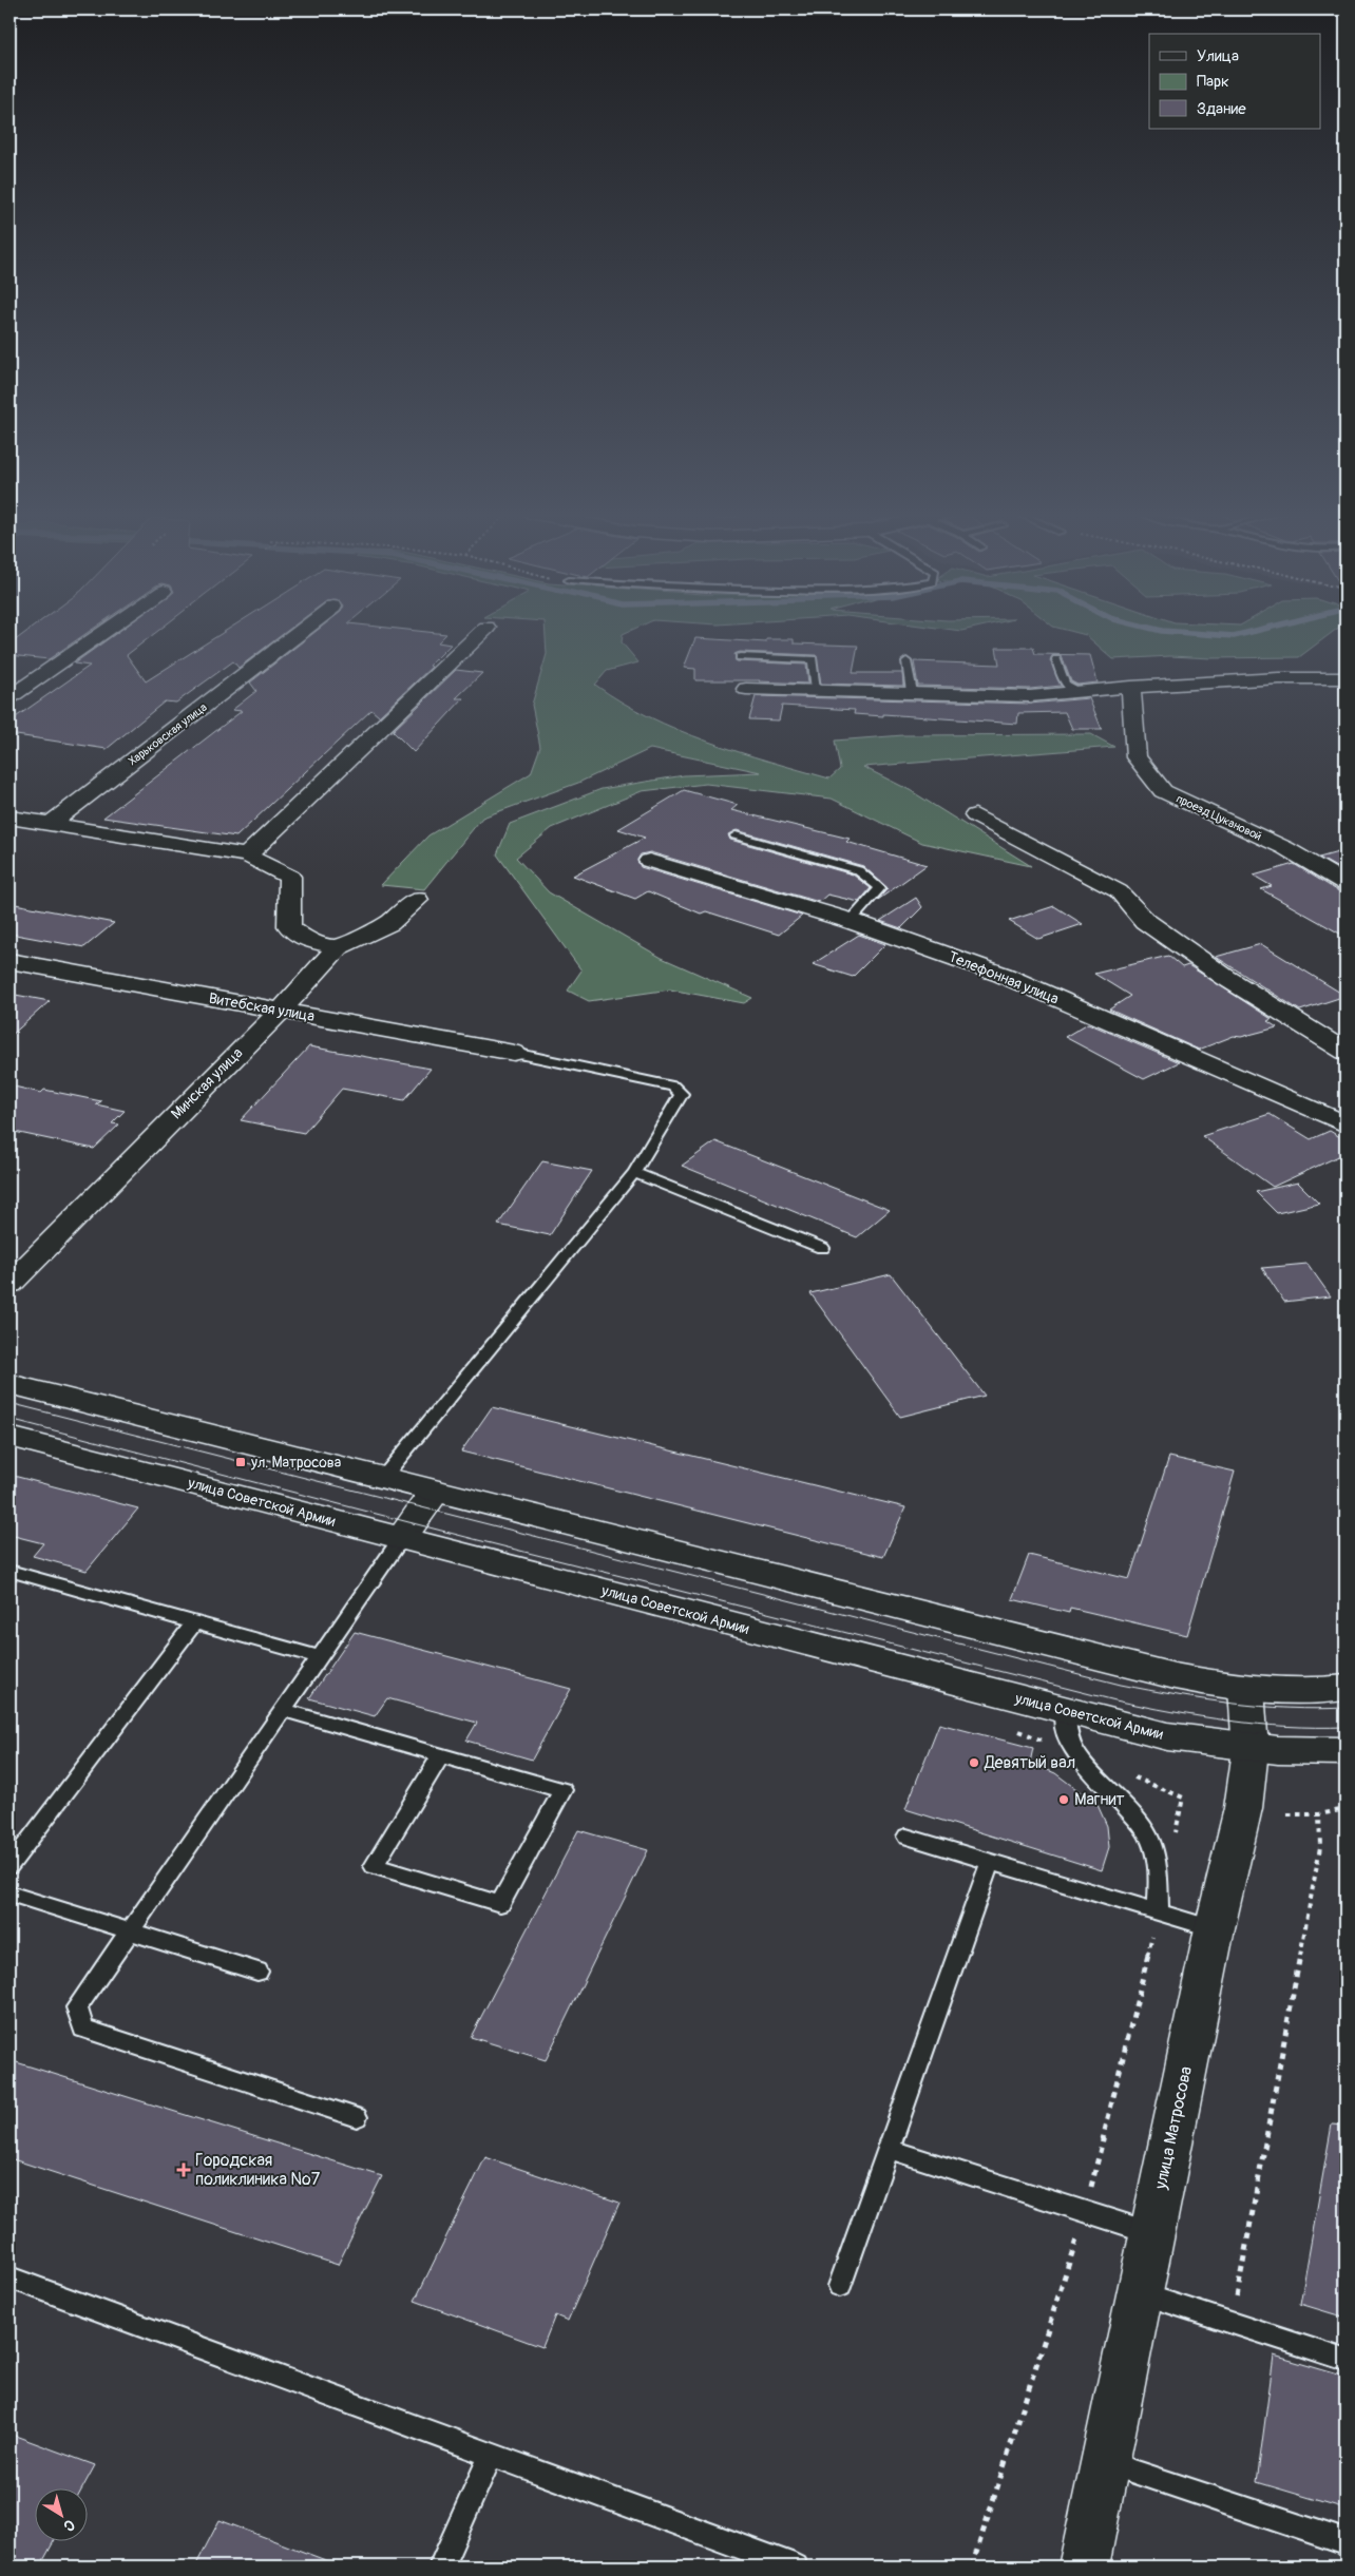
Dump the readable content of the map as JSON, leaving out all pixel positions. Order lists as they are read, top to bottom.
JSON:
{
  "streets": {
    "street": [
      "Харьковская улица",
      "проезд Цукановой",
      "Телефонная улица",
      "Витебская улица",
      "Минская улица",
      "улица Советской Армии",
      "улица Матросова"
    ]
  },
  "crossings": [
    ["Витебская улица", "Минская улица"],
    ["улица Советской Армии", "улица Матросова"]
  ],
  "places": {
    "transit": ["ул. Матросова"],
    "other": ["Девятый вал", "Магнит"],
    "health": ["Городская поликлиника №7"]
  },
  "legend": ["Улица", "Парк", "Здание"],
  "north": "bottom right"
}
